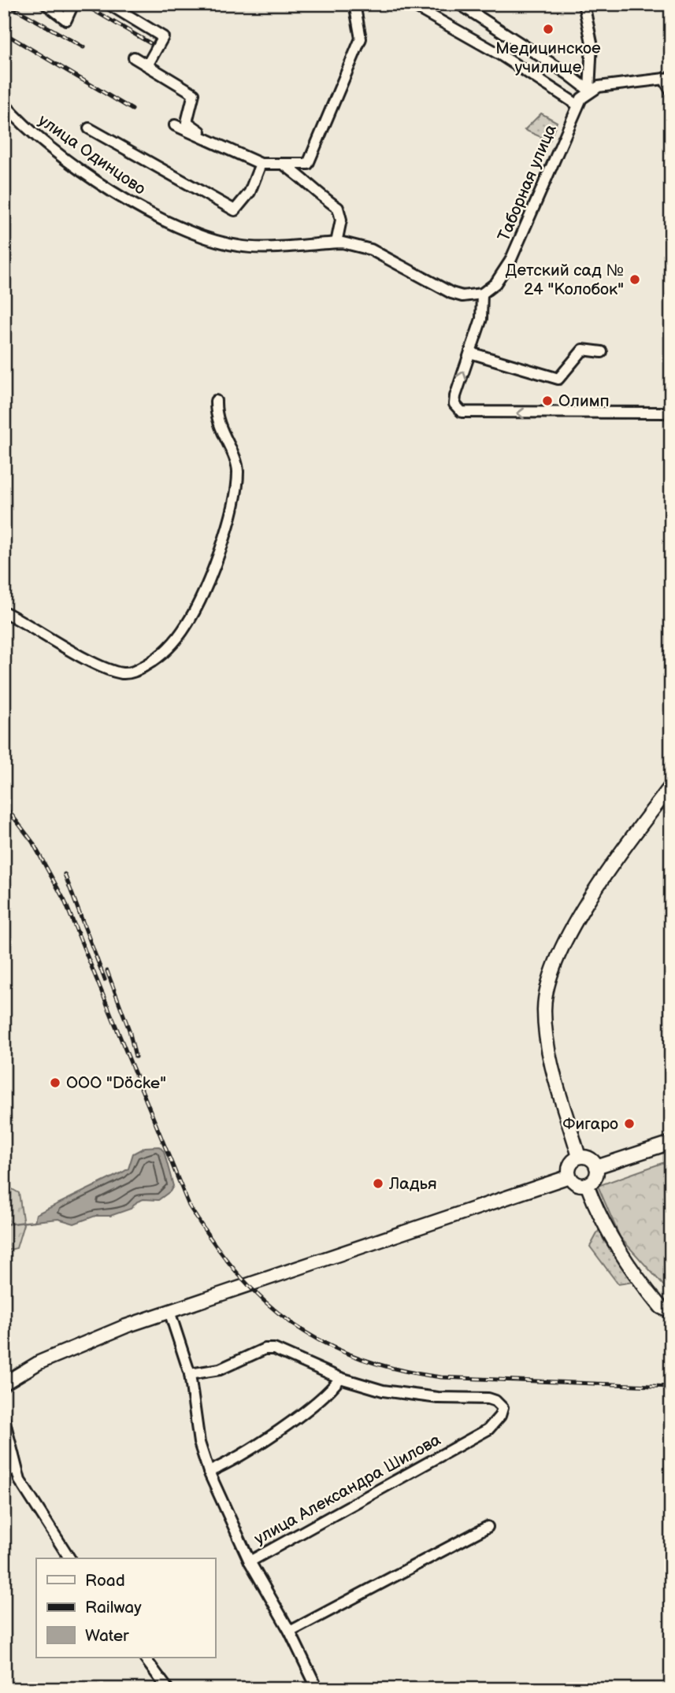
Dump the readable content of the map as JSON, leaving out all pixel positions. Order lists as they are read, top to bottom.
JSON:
{
  "streets": {
    "street": ["улица Одинцово", "Таборная улица", "улица Александра Шилова"]
  },
  "crossings": [
    ["улица Одинцово", "Таборная улица"]
  ],
  "places": [
    "Медицинское училище",
    "Детский сад № 24 \"Колобок\"",
    "Олимп",
    "ООО \"Döcke\"",
    "Фигаро",
    "Ладья"
  ],
  "legend": ["Road", "Railway", "Water"]
}
